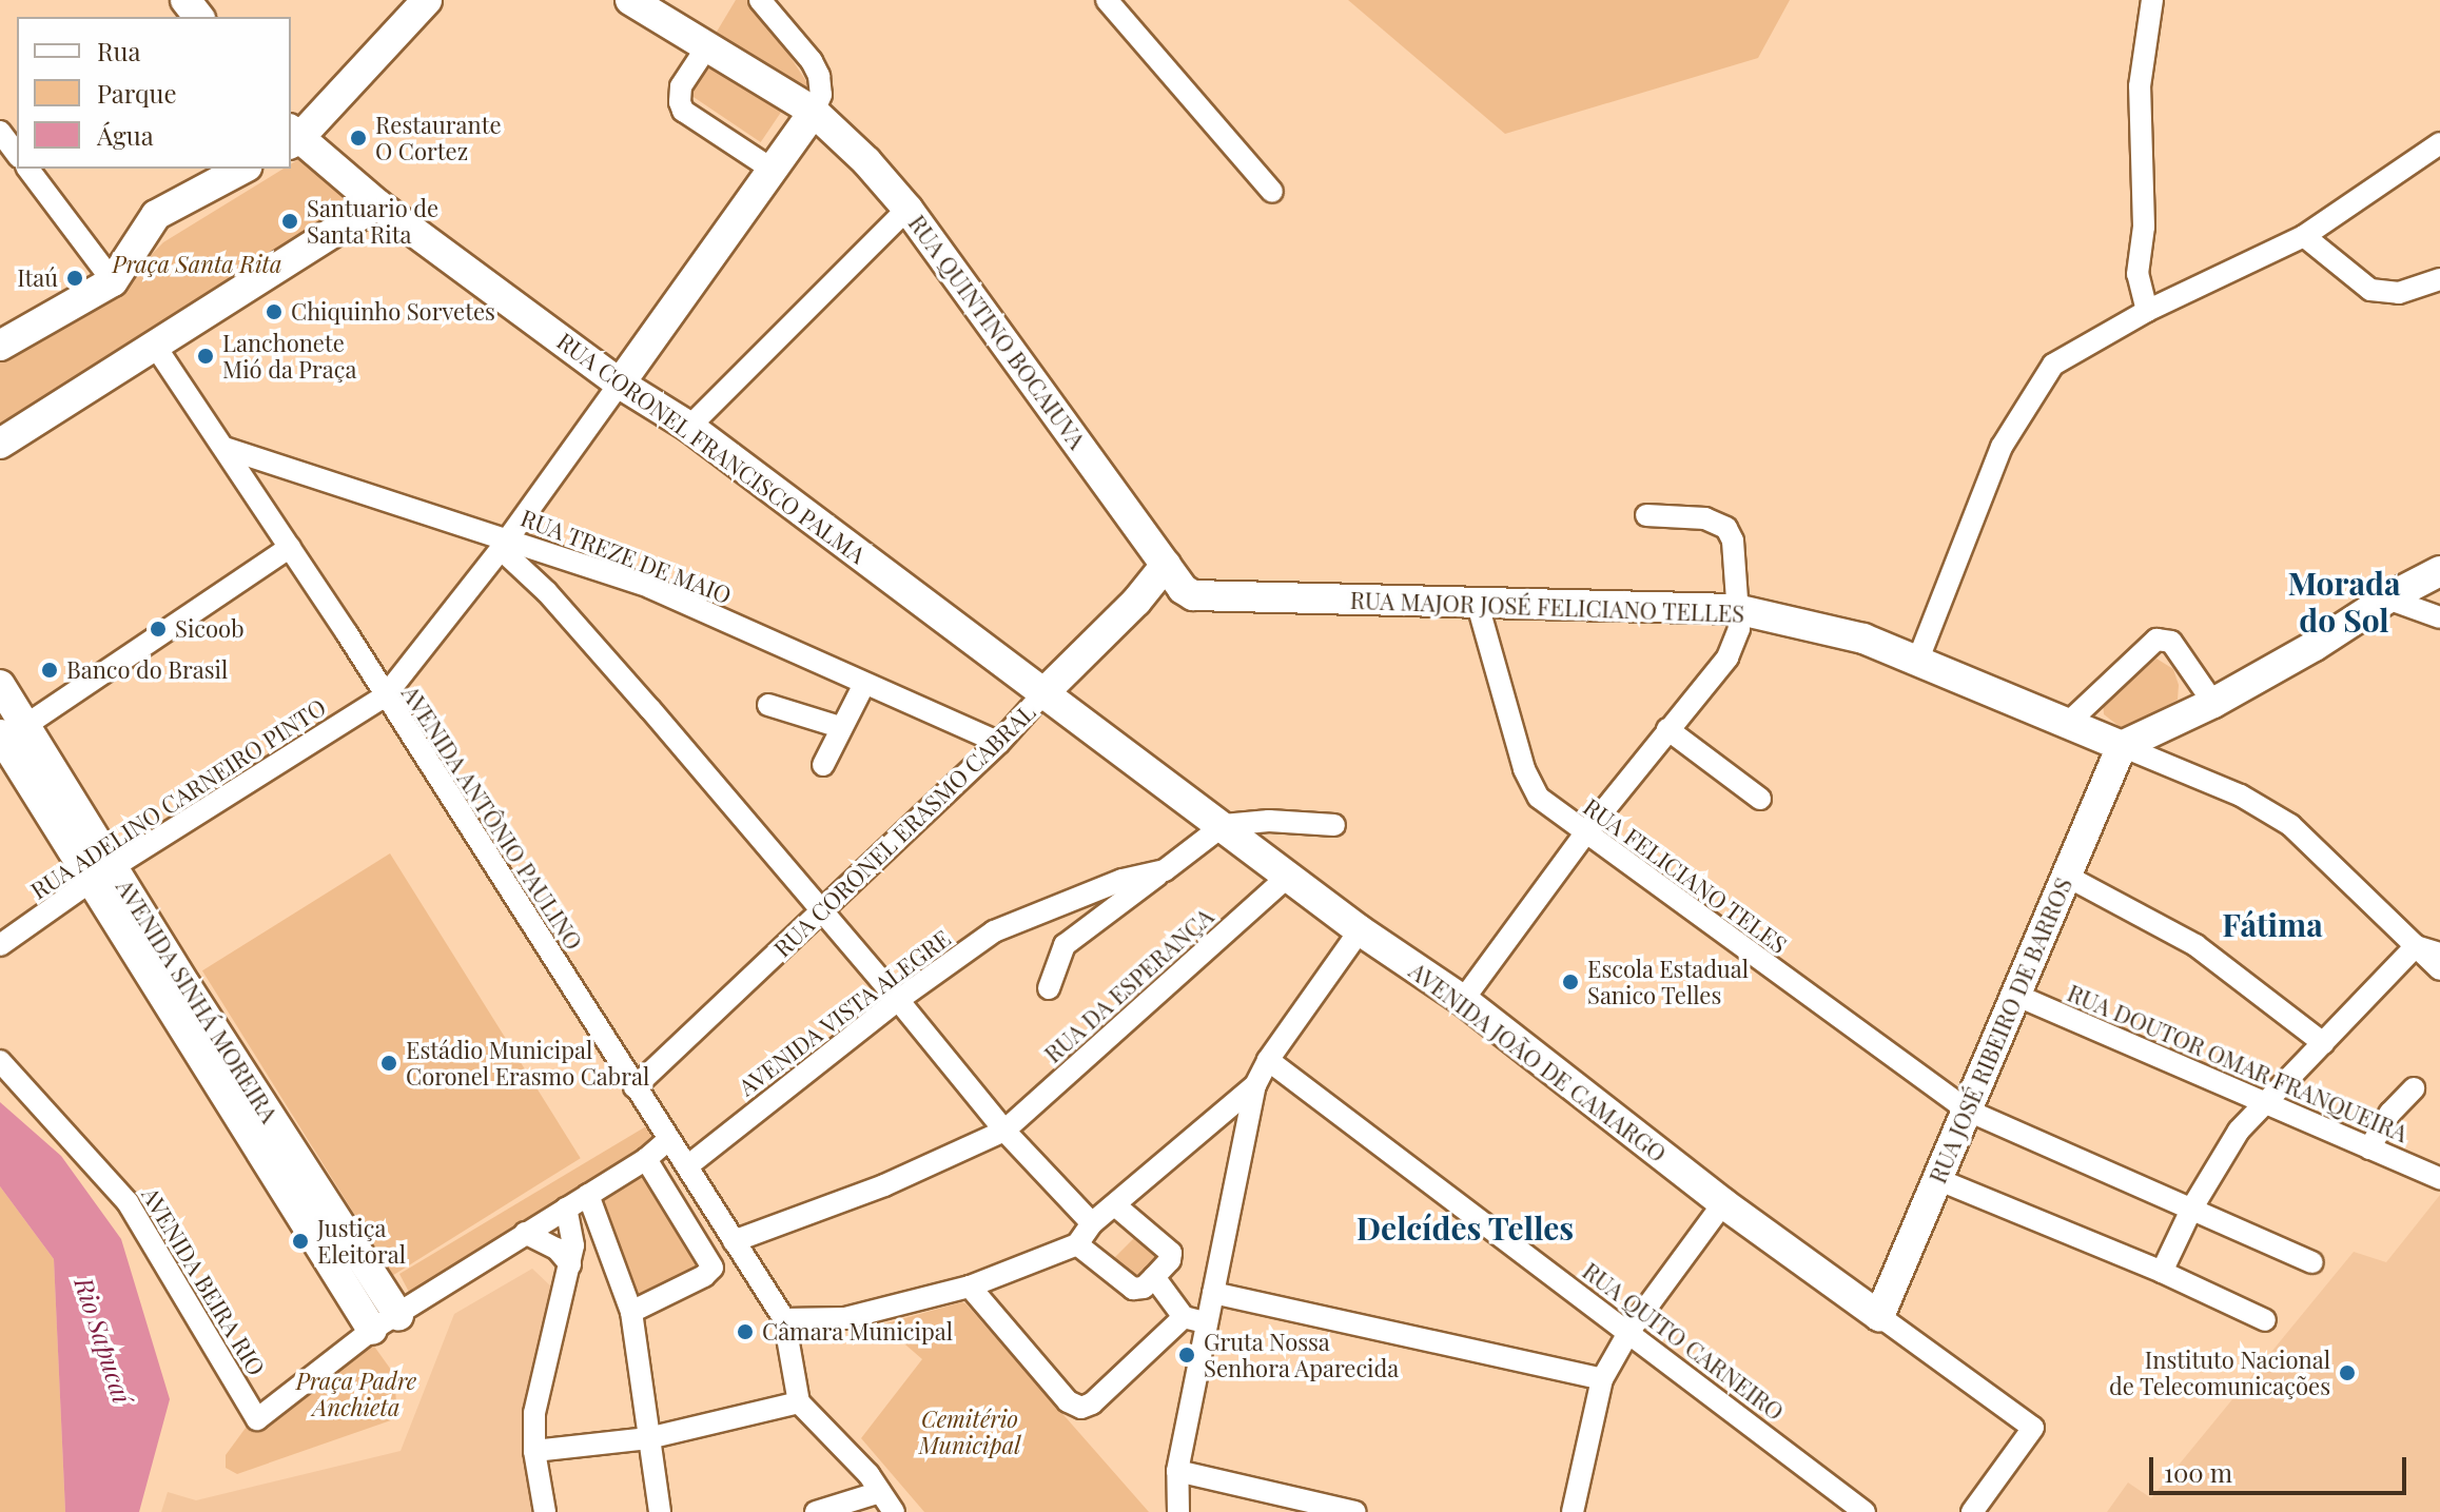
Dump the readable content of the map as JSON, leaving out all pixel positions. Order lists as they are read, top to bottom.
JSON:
{
  "streets": {
    "main road": [
      "RUA QUINTINO BOCAIUVA",
      "RUA CORONEL FRANCISCO PALMA",
      "RUA MAJOR JOSÉ FELICIANO TELLES",
      "RUA CORONEL ERASMO CABRAL",
      "AVENIDA SINHÁ MOREIRA",
      "RUA JOSÉ RIBEIRO DE BARROS",
      "AVENIDA JOÃO DE CAMARGO"
    ],
    "street": [
      "RUA TREZE DE MAIO",
      "RUA ADELINO CARNEIRO PINTO",
      "AVENIDA ANTÔNIO PAULINO",
      "RUA FELICIANO TELES",
      "RUA DA ESPERANÇA",
      "AVENIDA VISTA ALEGRE",
      "RUA DOUTOR OMAR FRANQUEIRA",
      "AVENIDA BEIRA RIO",
      "RUA QUITO CARNEIRO"
    ]
  },
  "crossings": [
    ["RUA QUINTINO BOCAIUVA", "RUA MAJOR JOSÉ FELICIANO TELLES"],
    ["RUA QUINTINO BOCAIUVA", "RUA CORONEL ERASMO CABRAL"],
    ["RUA CORONEL FRANCISCO PALMA", "RUA ADELINO CARNEIRO PINTO"],
    ["RUA CORONEL FRANCISCO PALMA", "RUA CORONEL ERASMO CABRAL"],
    ["RUA CORONEL FRANCISCO PALMA", "AVENIDA JOÃO DE CAMARGO"],
    ["RUA TREZE DE MAIO", "RUA ADELINO CARNEIRO PINTO"],
    ["RUA TREZE DE MAIO", "AVENIDA ANTÔNIO PAULINO"],
    ["RUA TREZE DE MAIO", "RUA CORONEL ERASMO CABRAL"],
    ["RUA MAJOR JOSÉ FELICIANO TELLES", "RUA CORONEL ERASMO CABRAL"],
    ["RUA MAJOR JOSÉ FELICIANO TELLES", "RUA FELICIANO TELES"],
    ["RUA MAJOR JOSÉ FELICIANO TELLES", "RUA JOSÉ RIBEIRO DE BARROS"],
    ["RUA ADELINO CARNEIRO PINTO", "AVENIDA ANTÔNIO PAULINO"],
    ["RUA ADELINO CARNEIRO PINTO", "AVENIDA SINHÁ MOREIRA"],
    ["AVENIDA ANTÔNIO PAULINO", "RUA CORONEL ERASMO CABRAL"],
    ["AVENIDA ANTÔNIO PAULINO", "RUA DA ESPERANÇA"],
    ["AVENIDA ANTÔNIO PAULINO", "AVENIDA VISTA ALEGRE"],
    ["RUA CORONEL ERASMO CABRAL", "AVENIDA JOÃO DE CAMARGO"],
    ["RUA FELICIANO TELES", "RUA JOSÉ RIBEIRO DE BARROS"],
    ["RUA DA ESPERANÇA", "AVENIDA JOÃO DE CAMARGO"],
    ["AVENIDA SINHÁ MOREIRA", "AVENIDA BEIRA RIO"],
    ["AVENIDA VISTA ALEGRE", "AVENIDA JOÃO DE CAMARGO"],
    ["RUA JOSÉ RIBEIRO DE BARROS", "AVENIDA JOÃO DE CAMARGO"],
    ["RUA JOSÉ RIBEIRO DE BARROS", "RUA DOUTOR OMAR FRANQUEIRA"]
  ],
  "districts": ["Morada do Sol", "Fátima", "Delcídes Telles"],
  "water": ["Rio Sapucaí"],
  "parks": ["Praça Santa Rita", "Praça Padre Anchieta", "Cemitério Municipal"],
  "places": [
    "Restaurante O Cortez",
    "Santuario de Santa Rita",
    "Itaú",
    "Chiquinho Sorvetes",
    "Lanchonete Mió da Praça",
    "Sicoob",
    "Banco do Brasil",
    "Escola Estadual Sanico Telles",
    "Estádio Municipal Coronel Erasmo Cabral",
    "Justiça Eleitoral",
    "Câmara Municipal",
    "Gruta Nossa Senhora Aparecida",
    "Instituto Nacional de Telecomunicações"
  ],
  "legend": ["Rua", "Parque", "Água"],
  "scale_bar": "100 m"
}
